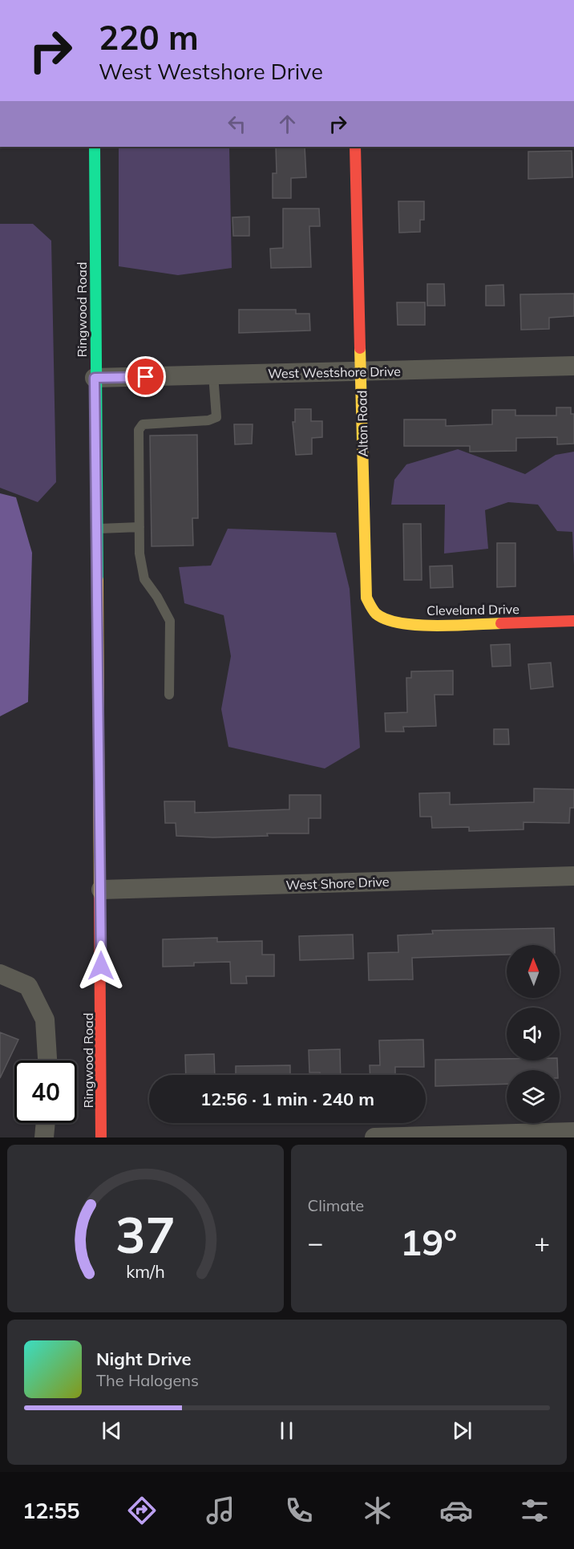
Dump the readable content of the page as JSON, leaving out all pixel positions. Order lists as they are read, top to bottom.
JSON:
{
  "streets": {
    "street": [
      "Ringwood Road",
      "West Westshore Drive",
      "Alton Road",
      "Cleveland Drive",
      "West Shore Drive"
    ]
  },
  "crossings": [
    ["Ringwood Road", "West Westshore Drive"],
    ["Ringwood Road", "West Shore Drive"],
    ["West Westshore Drive", "Alton Road"],
    ["Alton Road", "Cleveland Drive"]
  ],
  "north": "top",
  "page": {
    "turn": ["220 m", "West Westshore Drive"],
    "limit": "40",
    "trip": "12:56 · 1 min · 240 m",
    "tile": "Climate",
    "heat": ["−", "19°", "+"],
    "song": ["Night Drive", "The Halogens"],
    "tabs": "12:55",
    "gauge": ["37", "km/h"]
  }
}
